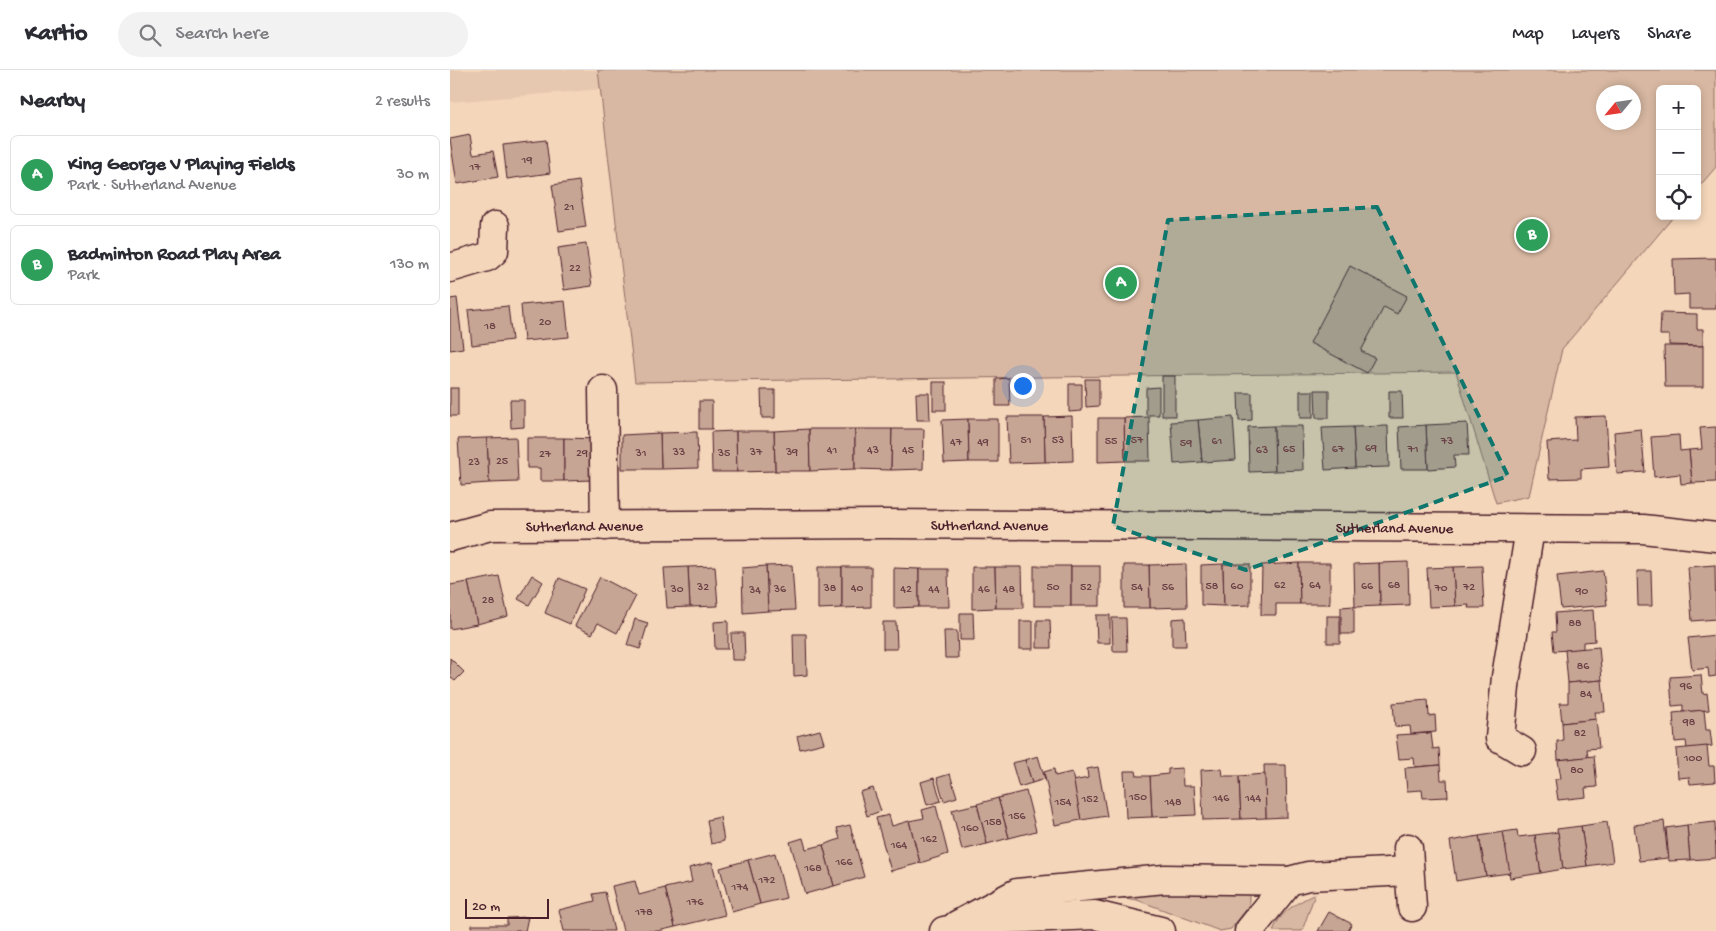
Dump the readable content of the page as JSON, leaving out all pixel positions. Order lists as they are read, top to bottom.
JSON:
{
  "streets": {
    "street": ["Sutherland Avenue"]
  },
  "house_numbers": [
    "19",
    "17",
    "21",
    "22",
    "20",
    "18",
    "51",
    "53",
    "57",
    "55",
    "61",
    "73",
    "47",
    "49",
    "59",
    "69",
    "65",
    "67",
    "71",
    "41",
    "43",
    "45",
    "63",
    "33",
    "37",
    "39",
    "29",
    "31",
    "35",
    "27",
    "25",
    "23",
    "62",
    "64",
    "68",
    "58",
    "60",
    "66",
    "32",
    "50",
    "52",
    "54",
    "56",
    "72",
    "38",
    "40",
    "70",
    "30",
    "36",
    "42",
    "44",
    "46",
    "48",
    "34",
    "90",
    "28",
    "88",
    "86",
    "96",
    "84",
    "98",
    "82",
    "100",
    "80",
    "150",
    "146",
    "144",
    "152",
    "154",
    "148",
    "156",
    "158",
    "160",
    "162",
    "164",
    "166",
    "168",
    "172",
    "174",
    "176",
    "178"
  ],
  "scale_bar": "20 m",
  "north": "bottom left",
  "page": {
    "header": "Kartio",
    "search": "Search here",
    "nav": ["Map", "Layers", "Share"],
    "heading": ["Nearby", "2 results"],
    "map_buttons": ["+", "−"],
    "list": [
      {
        "mark": "A",
        "name": "King George V Playing Fields",
        "note": "Park · Sutherland Avenue",
        "value": "30 m"
      },
      {
        "mark": "B",
        "name": "Badminton Road Play Area",
        "note": "Park",
        "value": "130 m"
      }
    ],
    "pins": ["B", "A"],
    "scale": "20 m"
  }
}
